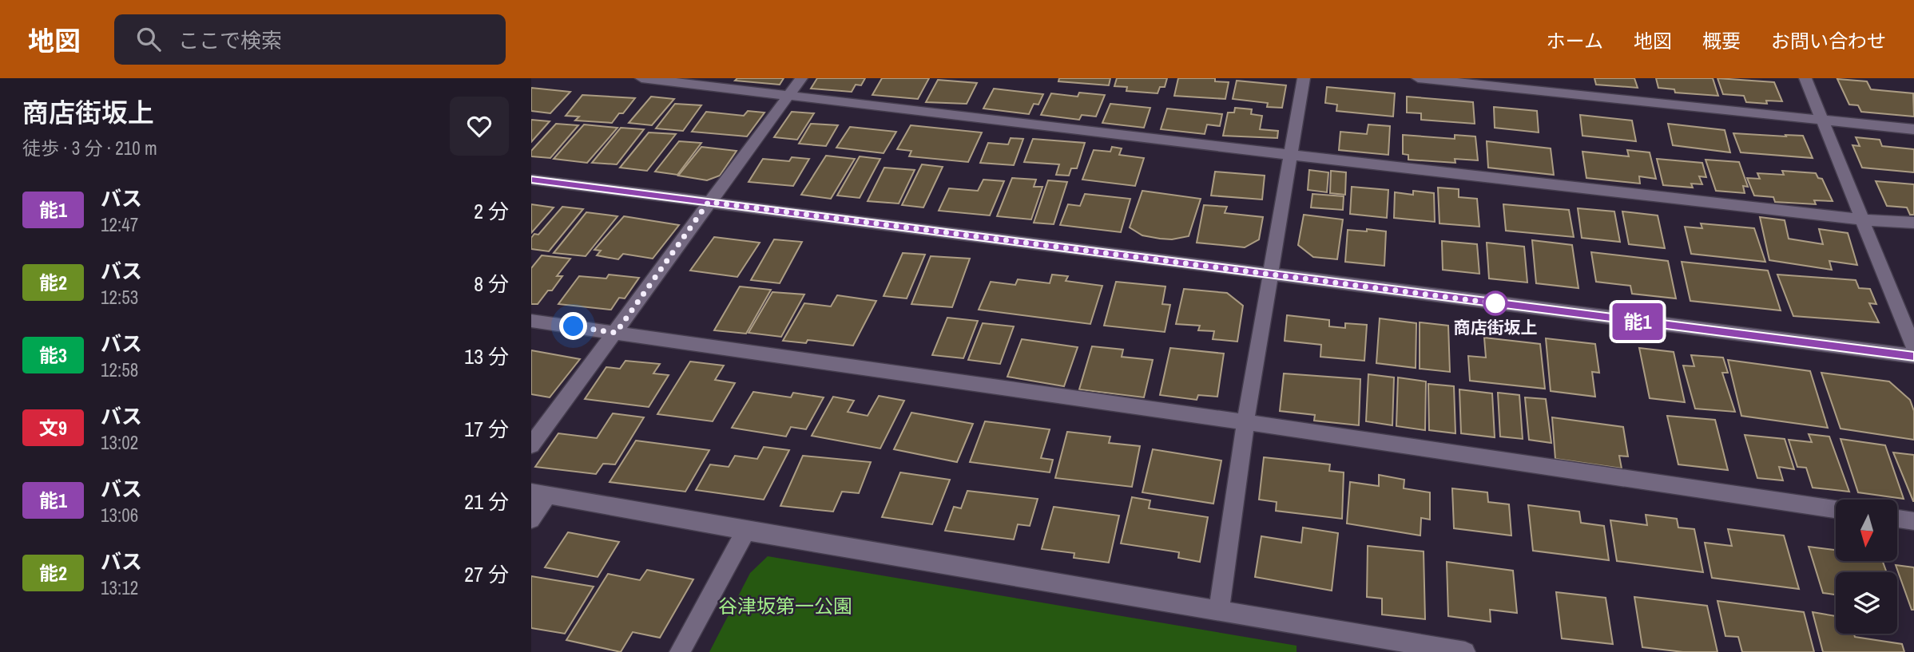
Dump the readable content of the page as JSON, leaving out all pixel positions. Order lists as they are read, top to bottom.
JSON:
{
  "parks": ["谷津坂第一公園"],
  "places": ["商店街坂上"],
  "lines": ["bus line 能1"],
  "north": "bottom",
  "page": {
    "header": "地図",
    "search": "ここで検索",
    "nav": [
      "ホーム",
      "地図",
      "概要",
      "お問い合わせ"
    ],
    "heading": ["商店街坂上", "徒歩 · 3 分 · 210 m"],
    "on_map": "能1",
    "list": [
      {
        "mark": "能1",
        "name": "バス",
        "note": "12:47",
        "value": "2 分"
      },
      {
        "mark": "能2",
        "name": "バス",
        "note": "12:53",
        "value": "8 分"
      },
      {
        "mark": "能3",
        "name": "バス",
        "note": "12:58",
        "value": "13 分"
      },
      {
        "mark": "文9",
        "name": "バス",
        "note": "13:02",
        "value": "17 分"
      },
      {
        "mark": "能1",
        "name": "バス",
        "note": "13:06",
        "value": "21 分"
      },
      {
        "mark": "能2",
        "name": "バス",
        "note": "13:12",
        "value": "27 分"
      }
    ]
  }
}
